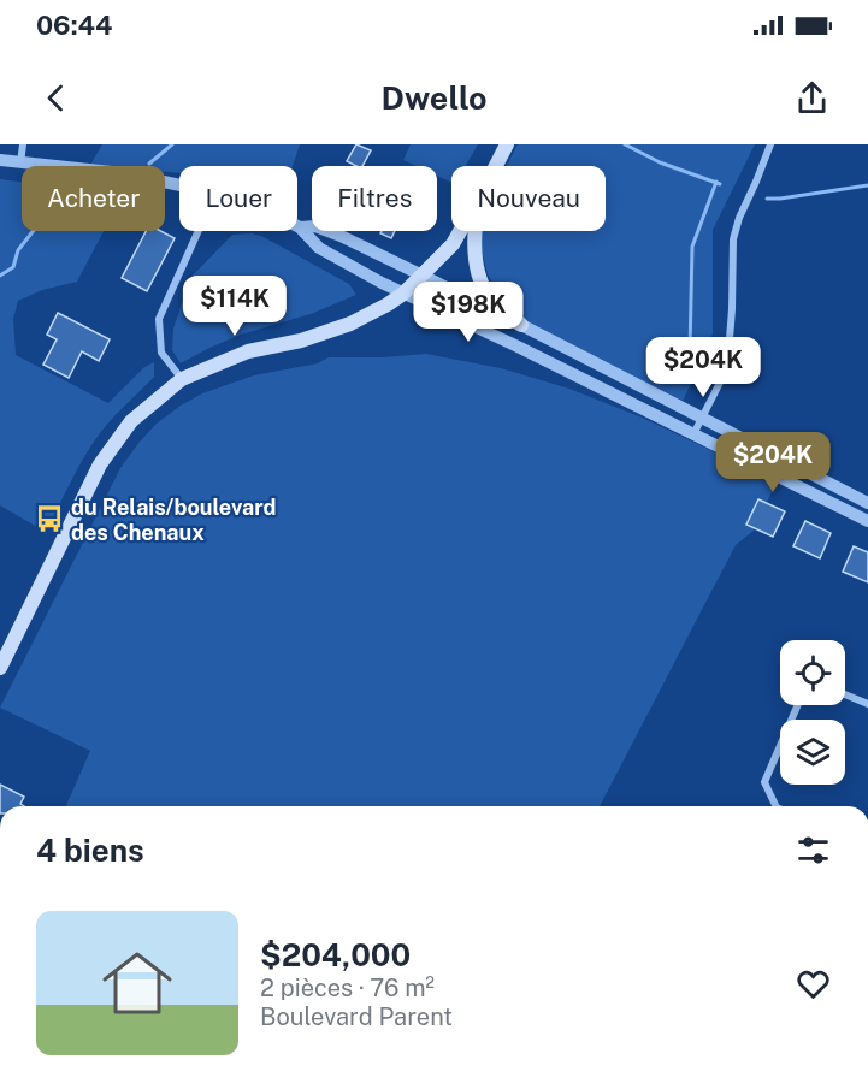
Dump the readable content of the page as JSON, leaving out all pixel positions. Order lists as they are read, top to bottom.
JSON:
{
  "places": {
    "bus stop": ["du Relais/boulevard des Chenaux"]
  },
  "page": {
    "status": "06:44",
    "header": "Dwello",
    "chip": [
      "Acheter",
      "Louer",
      "Filtres",
      "Nouveau"
    ],
    "price": [
      "$114K",
      "$198K",
      "$204K",
      "$204K"
    ],
    "heading": "4 biens",
    "list": [
      {
        "name": "$204,000",
        "note": "2 pièces · 76 m² · Boulevard Parent"
      }
    ]
  }
}
